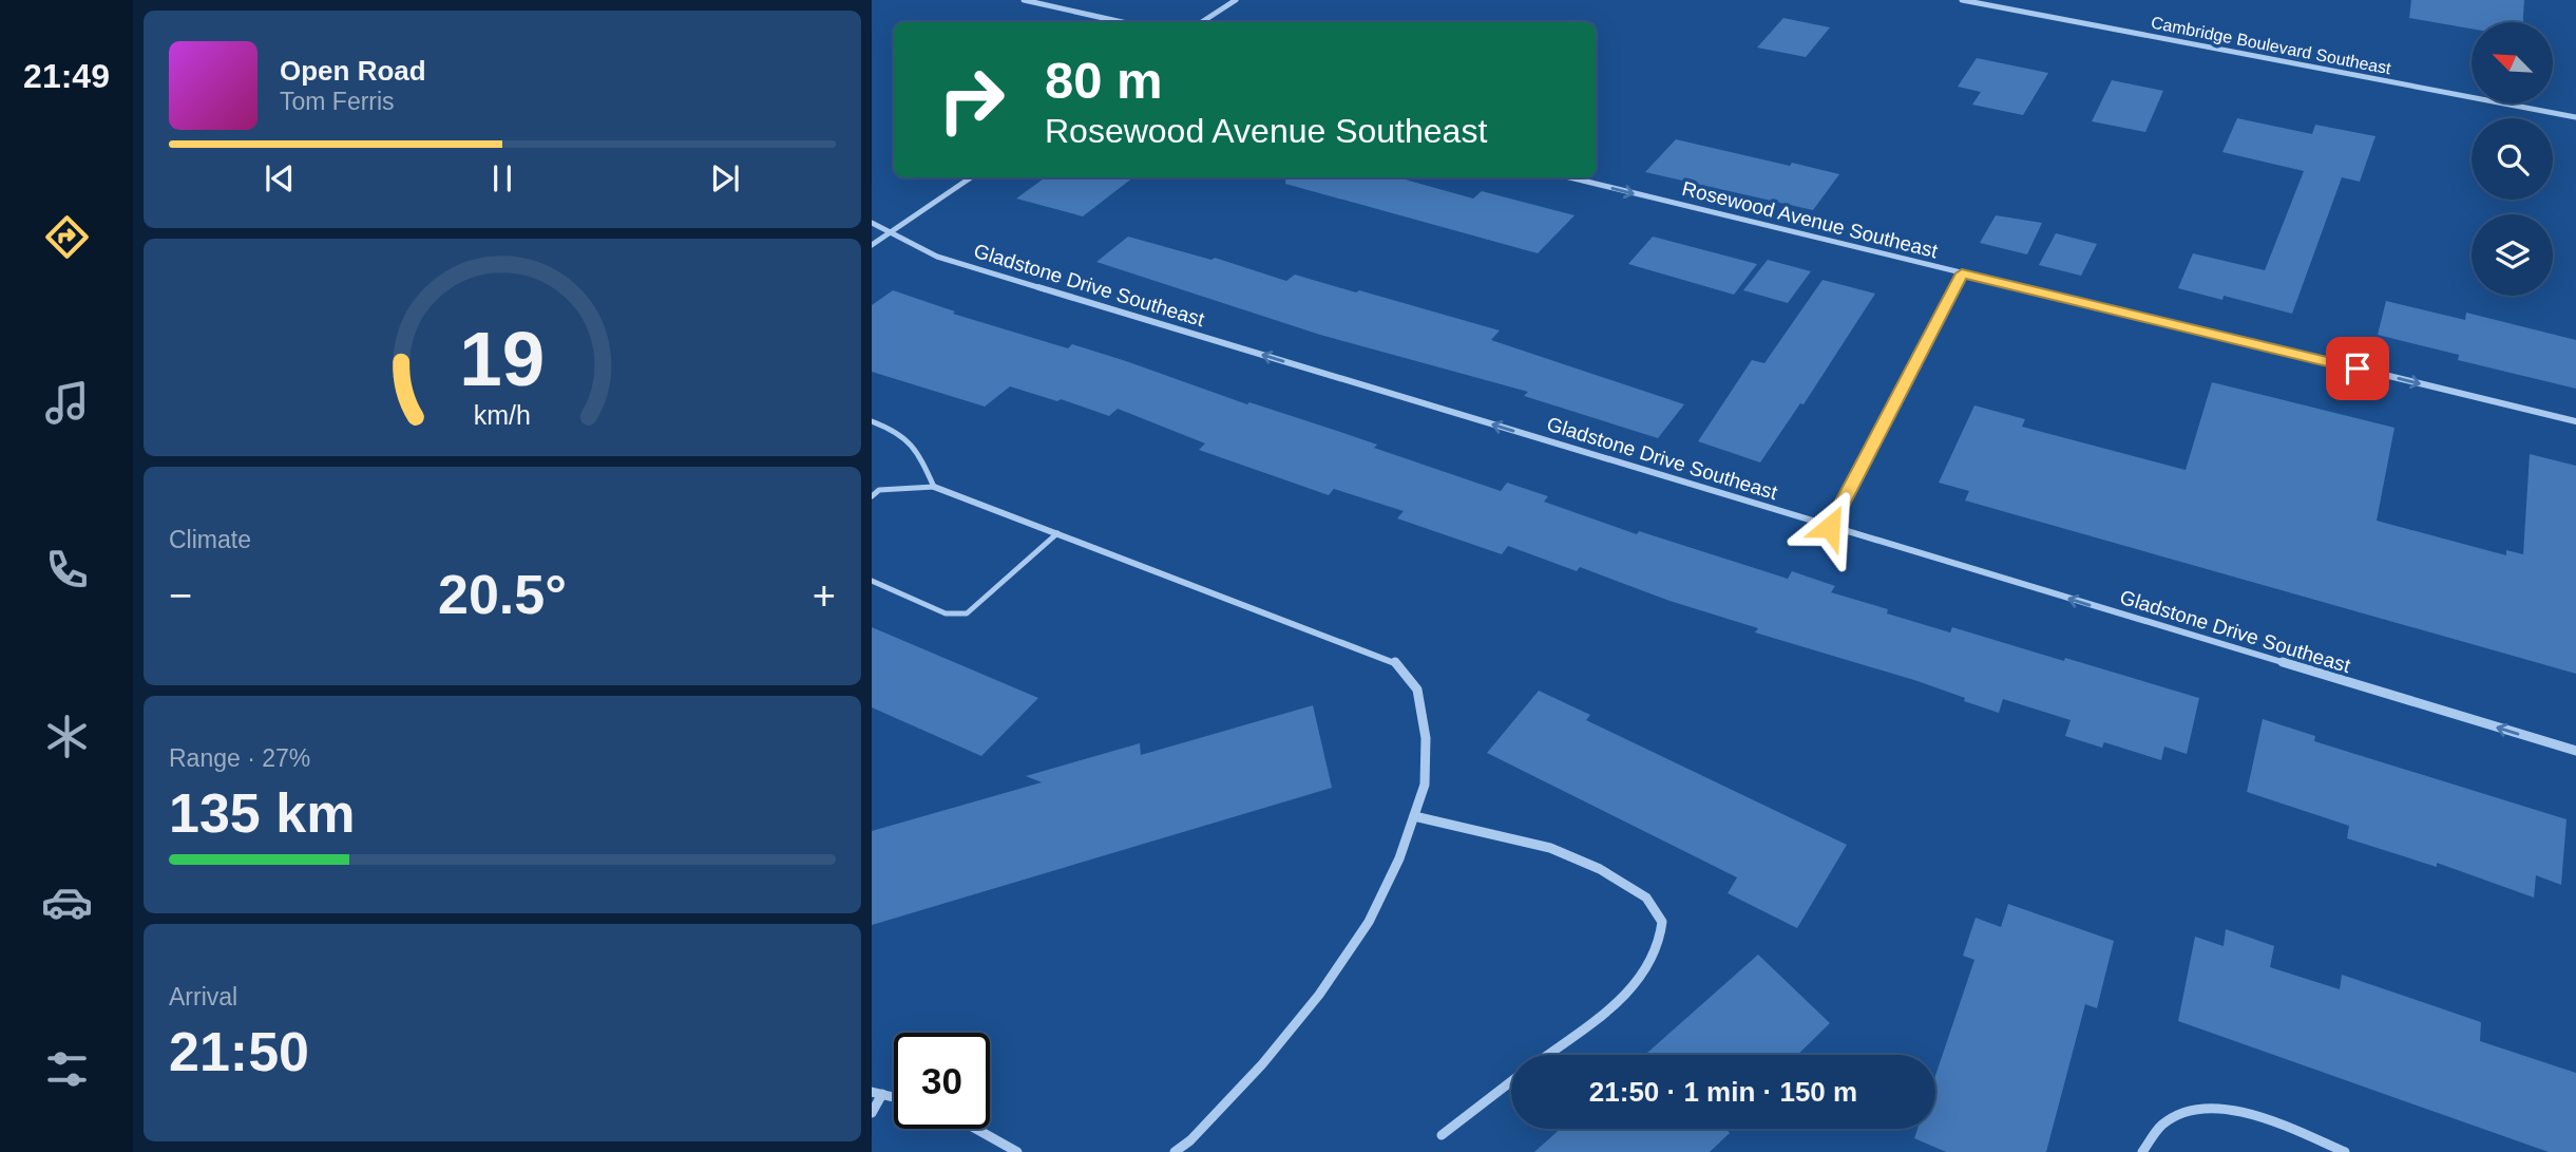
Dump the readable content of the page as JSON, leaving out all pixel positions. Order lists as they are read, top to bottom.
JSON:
{
  "streets": {
    "street": ["Cambridge Boulevard Southeast", "Rosewood Avenue Southeast", "Gladstone Drive Southeast"]
  },
  "one_way": ["Rosewood Avenue Southeast", "Gladstone Drive Southeast"],
  "north": "top left",
  "page": {
    "tabs": "21:49",
    "turn": ["80 m", "Rosewood Avenue Southeast"],
    "song": ["Open Road", "Tom Ferris"],
    "tile": [
      "Climate",
      ["Range · 27%", "135 km"],
      ["Arrival", "21:50"]
    ],
    "heat": ["−", "20.5°", "+"],
    "limit": "30",
    "trip": "21:50 · 1 min · 150 m",
    "gauge": ["19", "km/h"]
  }
}
